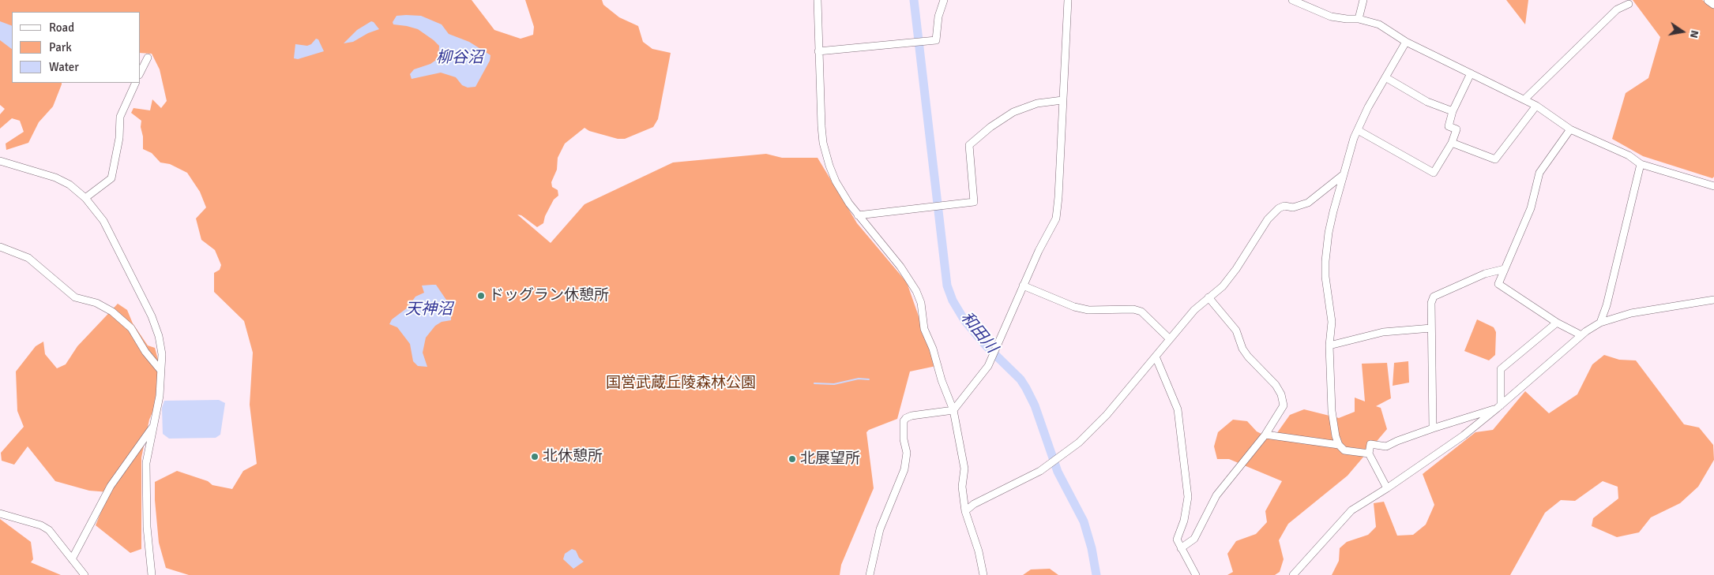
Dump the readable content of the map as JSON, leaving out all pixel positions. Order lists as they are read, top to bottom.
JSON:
{
  "water": ["柳谷沼", "天神沼", "和田川"],
  "parks": ["国営武蔵丘陵森林公園"],
  "places": ["ドッグラン休憩所", "北休憩所", "北展望所"],
  "legend": ["Road", "Park", "Water"],
  "north": "right"
}
